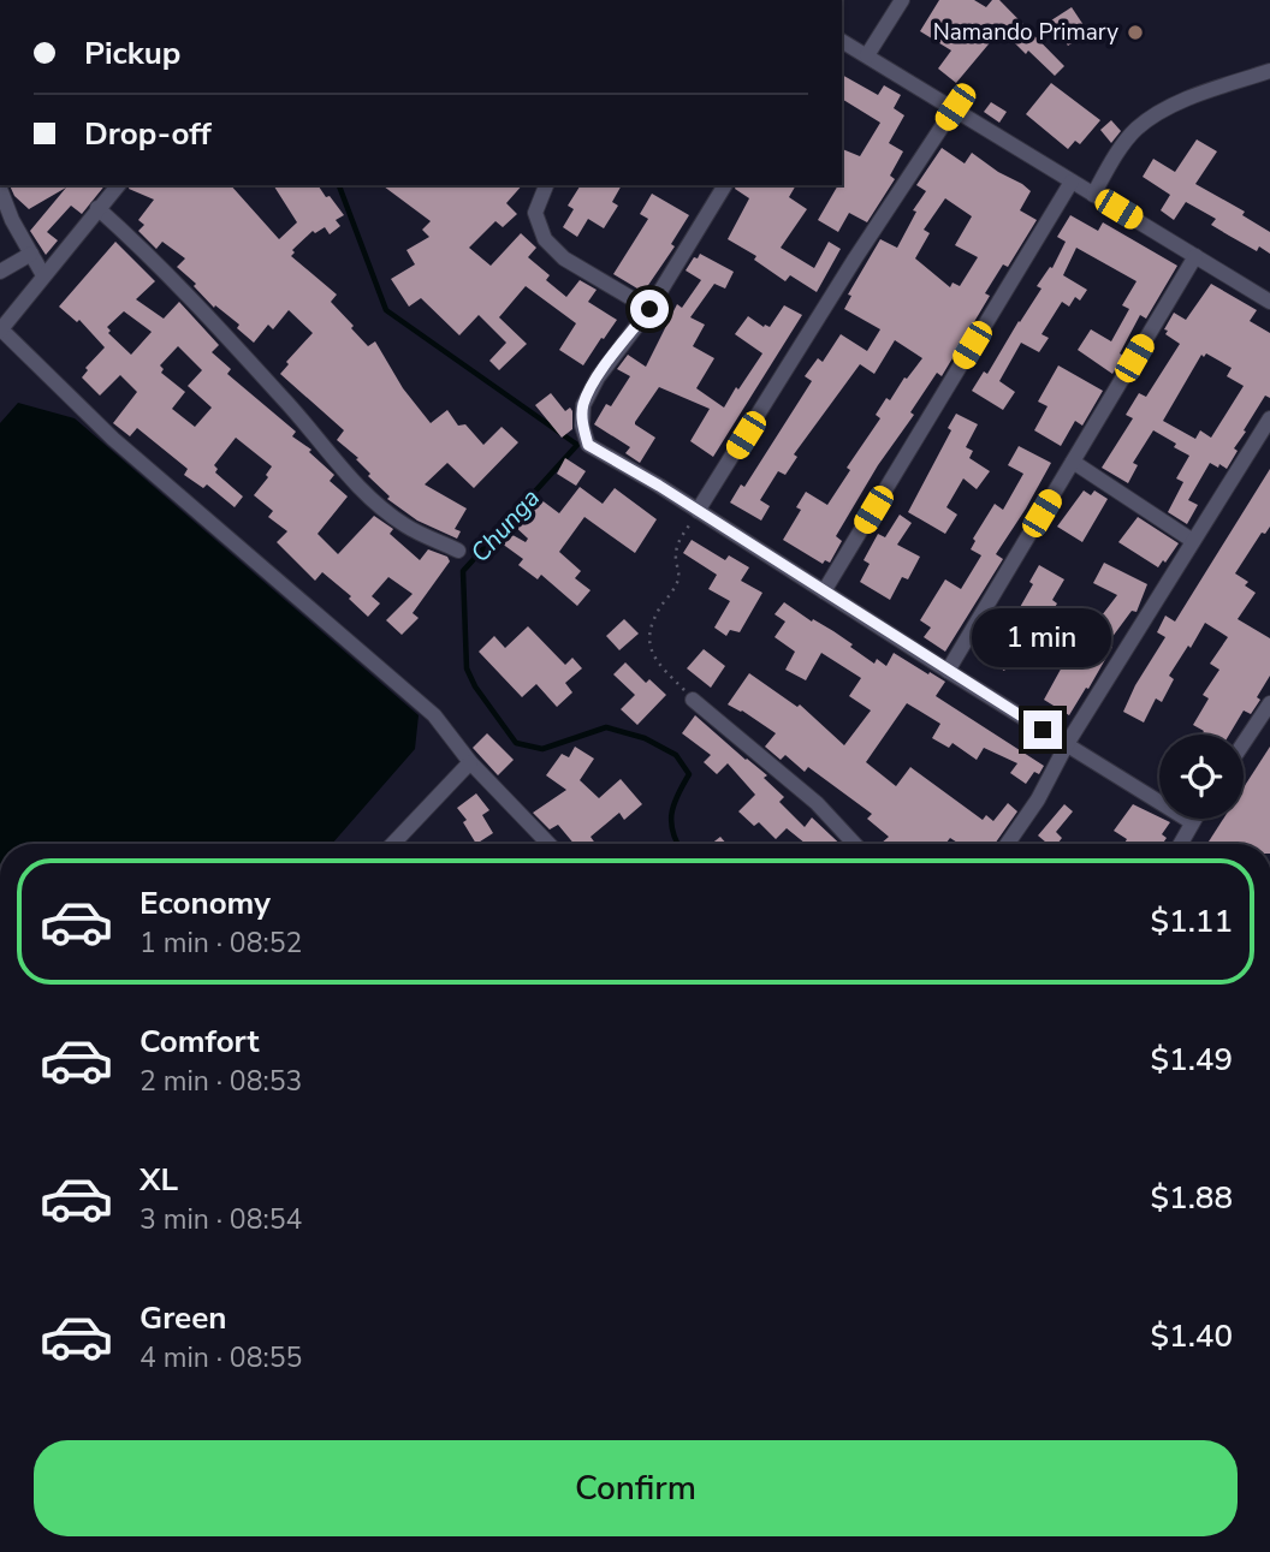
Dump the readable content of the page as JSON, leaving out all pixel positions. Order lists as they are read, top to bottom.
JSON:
{
  "water": ["Chunga"],
  "places": ["Namando Primary"],
  "page": {
    "banner": ["Pickup", "Drop-off"],
    "bubble": "1 min",
    "list": [
      {
        "name": "Economy",
        "note": "1 min · 08:52",
        "value": "$1.11"
      },
      {
        "name": "Comfort",
        "note": "2 min · 08:53",
        "value": "$1.49"
      },
      {
        "name": "XL",
        "note": "3 min · 08:54",
        "value": "$1.88"
      },
      {
        "name": "Green",
        "note": "4 min · 08:55",
        "value": "$1.40"
      }
    ],
    "buttons": "Confirm"
  }
}
